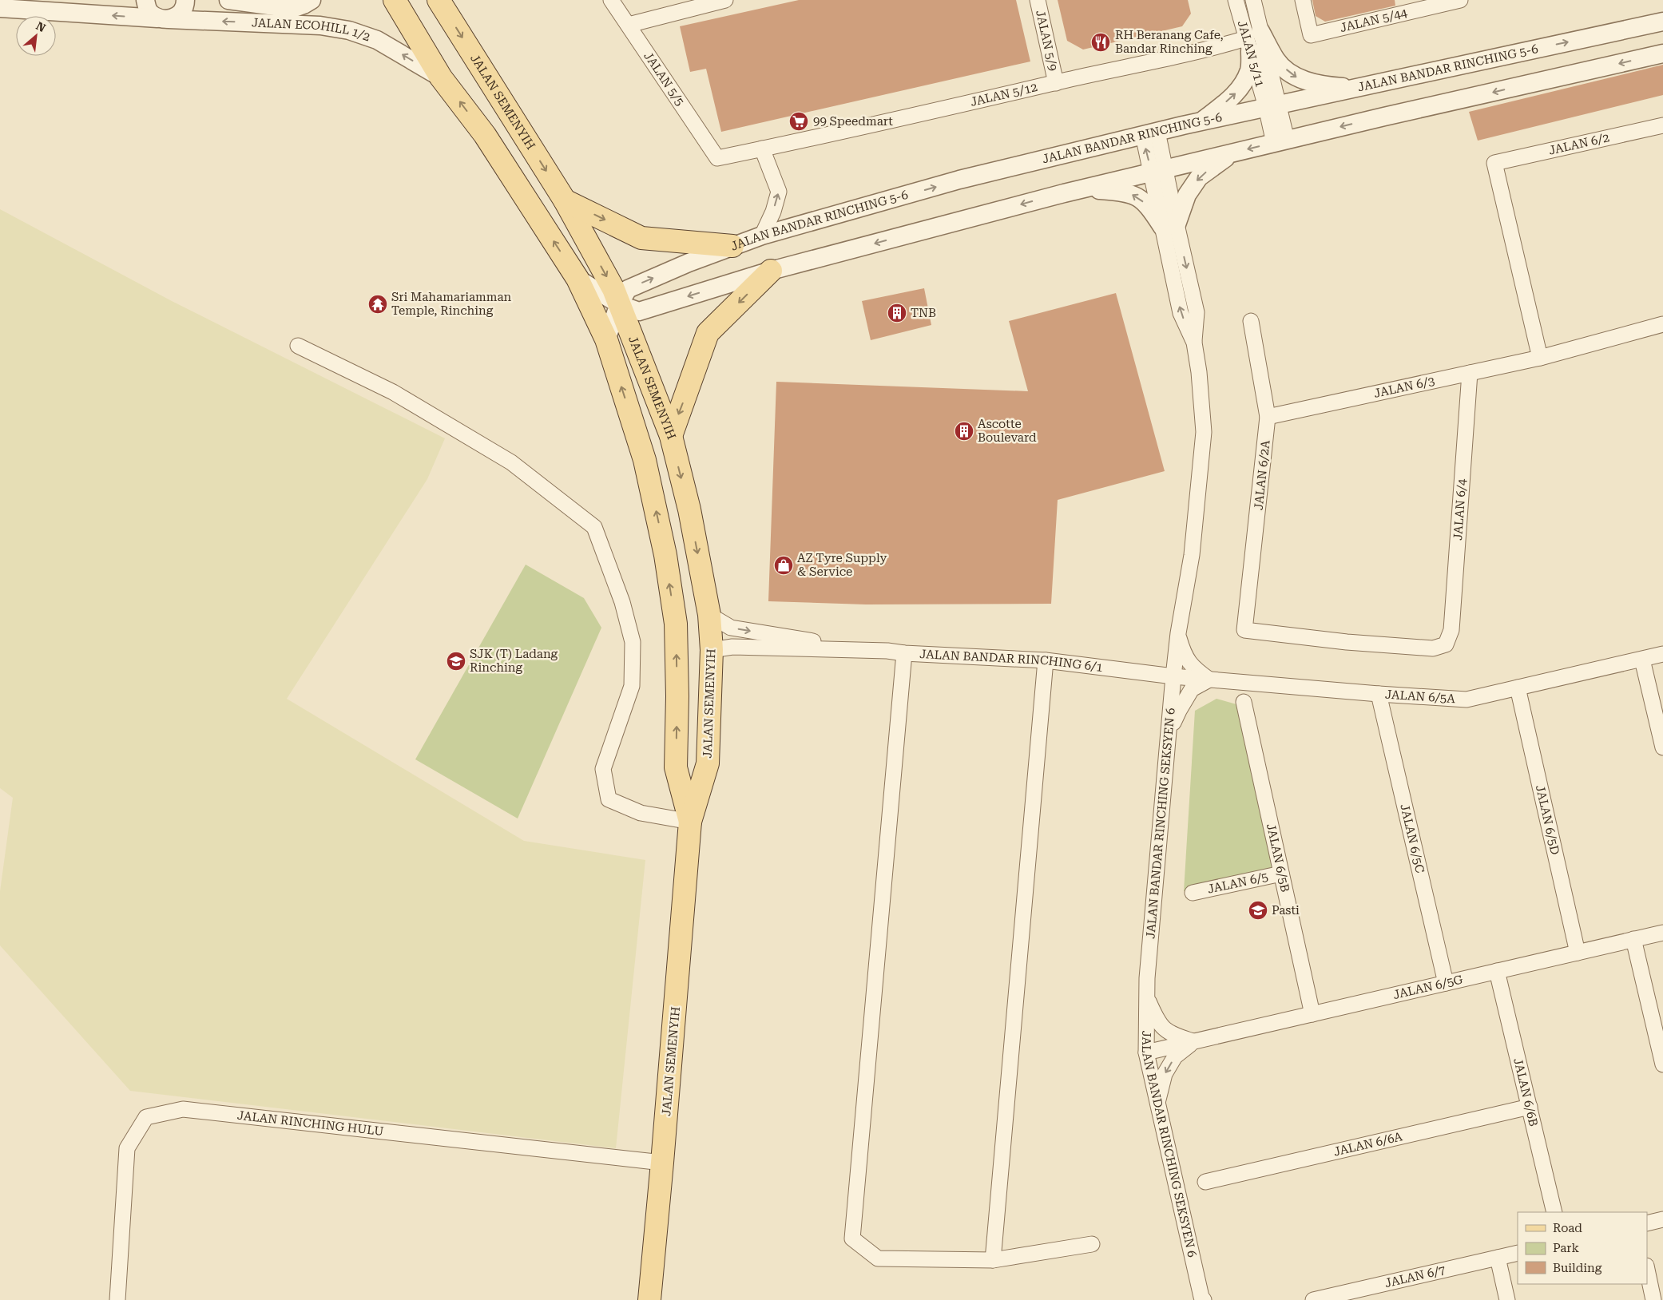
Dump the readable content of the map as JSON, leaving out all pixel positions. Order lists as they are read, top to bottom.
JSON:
{
  "streets": {
    "main road": ["JALAN SEMENYIH"],
    "street": [
      "JALAN 5/44",
      "JALAN ECOHILL 1/2",
      "JALAN 5/9",
      "JALAN 5/11",
      "JALAN BANDAR RINCHING 5-6",
      "JALAN 5/5",
      "JALAN 5/12",
      "JALAN 6/2",
      "JALAN 6/3",
      "JALAN 6/2A",
      "JALAN 6/4",
      "JALAN BANDAR RINCHING 6/1",
      "JALAN 6/5A",
      "JALAN 6/5D",
      "JALAN BANDAR RINCHING SEKSYEN 6",
      "JALAN 6/5C",
      "JALAN 6/5B",
      "JALAN 6/5",
      "JALAN 6/5G",
      "JALAN 6/6B",
      "JALAN RINCHING HULU",
      "JALAN 6/6A",
      "JALAN 6/7"
    ]
  },
  "crossings": [
    ["JALAN ECOHILL 1/2", "JALAN SEMENYIH"],
    ["JALAN 5/9", "JALAN 5/12"],
    ["JALAN 5/11", "JALAN BANDAR RINCHING 5-6"],
    ["JALAN 5/11", "JALAN 5/12"],
    ["JALAN BANDAR RINCHING 5-6", "JALAN SEMENYIH"],
    ["JALAN BANDAR RINCHING 5-6", "JALAN BANDAR RINCHING SEKSYEN 6"],
    ["JALAN 5/5", "JALAN 5/12"],
    ["JALAN SEMENYIH", "JALAN BANDAR RINCHING 6/1"],
    ["JALAN SEMENYIH", "JALAN RINCHING HULU"],
    ["JALAN 6/2", "JALAN 6/3"],
    ["JALAN 6/3", "JALAN 6/2A"],
    ["JALAN 6/3", "JALAN 6/4"],
    ["JALAN 6/2A", "JALAN 6/4"],
    ["JALAN BANDAR RINCHING 6/1", "JALAN 6/5A"],
    ["JALAN BANDAR RINCHING 6/1", "JALAN BANDAR RINCHING SEKSYEN 6"],
    ["JALAN 6/5A", "JALAN 6/5D"],
    ["JALAN 6/5A", "JALAN BANDAR RINCHING SEKSYEN 6"],
    ["JALAN 6/5A", "JALAN 6/5C"],
    ["JALAN 6/5D", "JALAN 6/5G"],
    ["JALAN BANDAR RINCHING SEKSYEN 6", "JALAN 6/5G"],
    ["JALAN 6/5C", "JALAN 6/5G"],
    ["JALAN 6/5B", "JALAN 6/5"],
    ["JALAN 6/5B", "JALAN 6/5G"],
    ["JALAN 6/5G", "JALAN 6/6B"],
    ["JALAN 6/6B", "JALAN 6/6A"]
  ],
  "one_way": ["JALAN ECOHILL 1/2"],
  "places": {
    "restaurant": ["RH Beranang Cafe, Bandar Rinching"],
    "supermarket": ["99 Speedmart"],
    "temple": ["Sri Mahamariamman Temple, Rinching"],
    "building": ["TNB", "Ascotte Boulevard"],
    "shop": ["AZ Tyre Supply & Service"],
    "school or university": ["SJK (T) Ladang Rinching", "Pasti"]
  },
  "legend": ["Road", "Park", "Building"],
  "north": "top right"
}
